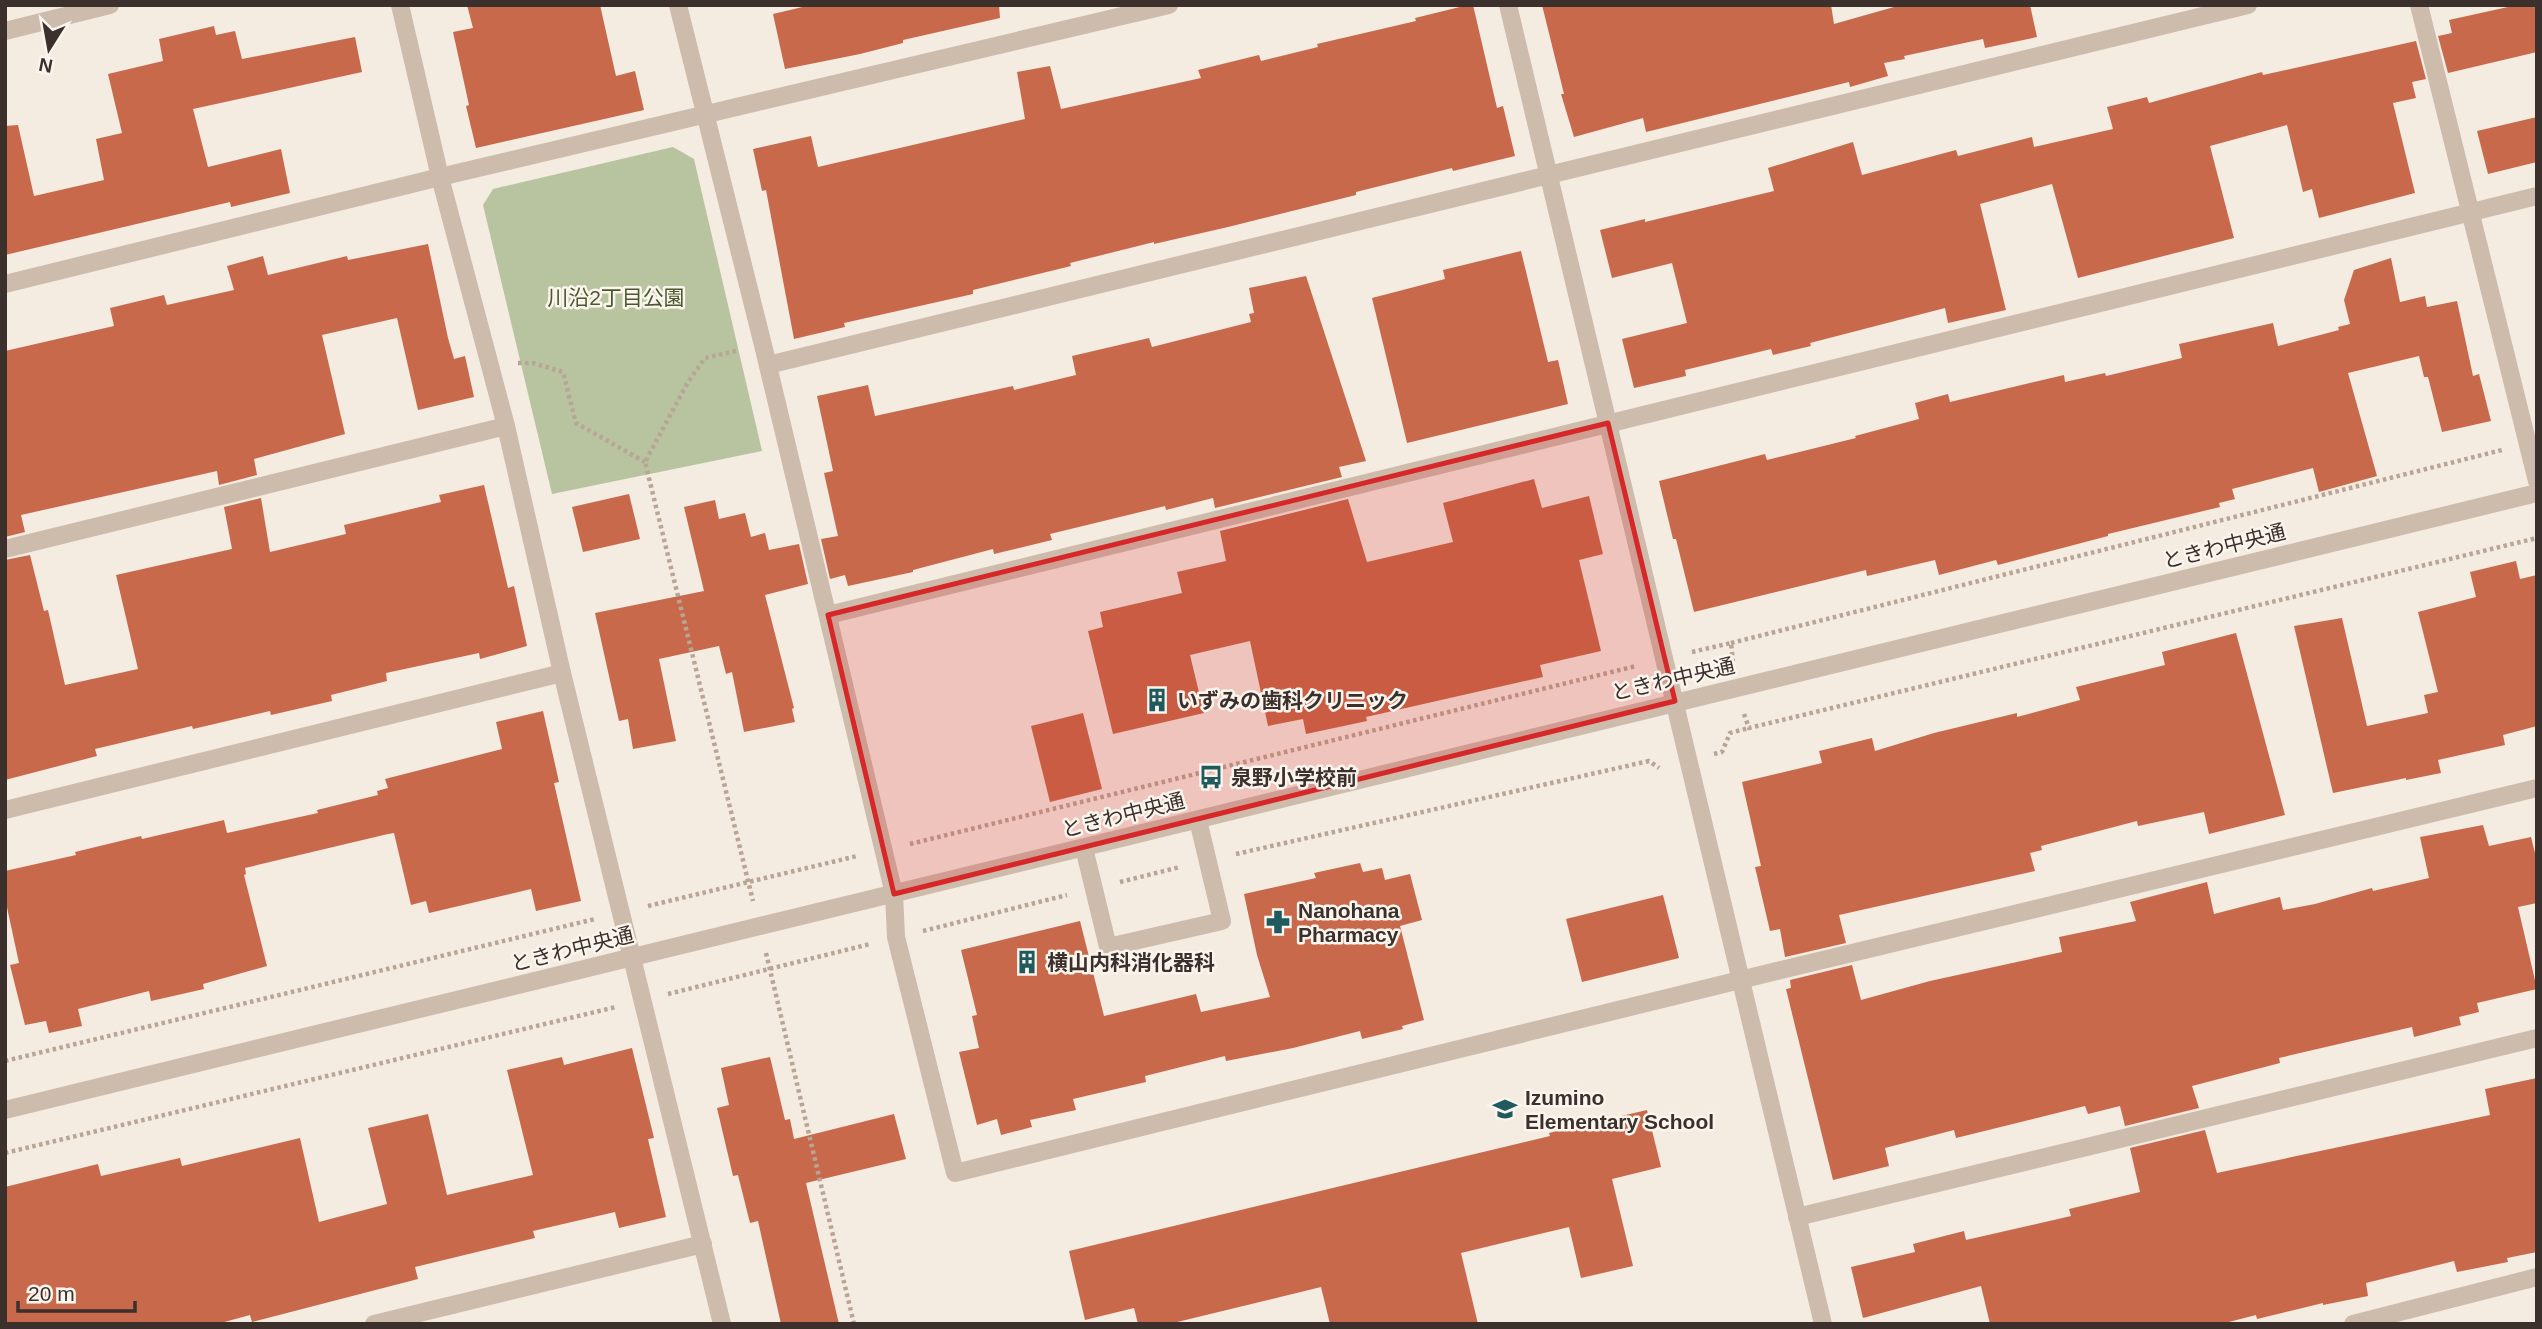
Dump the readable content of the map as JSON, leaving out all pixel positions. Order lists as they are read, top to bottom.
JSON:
{
  "streets": {
    "street": ["ときわ中央通"]
  },
  "parks": ["川沿2丁目公園"],
  "places": {
    "building": ["いずみの歯科クリニック", "横山内科消化器科"],
    "bus stop": ["泉野小学校前"],
    "pharmacy": ["Nanohana Pharmacy"],
    "school or university": ["Izumino Elementary School"]
  },
  "scale_bar": "20 m",
  "north": "bottom"
}
